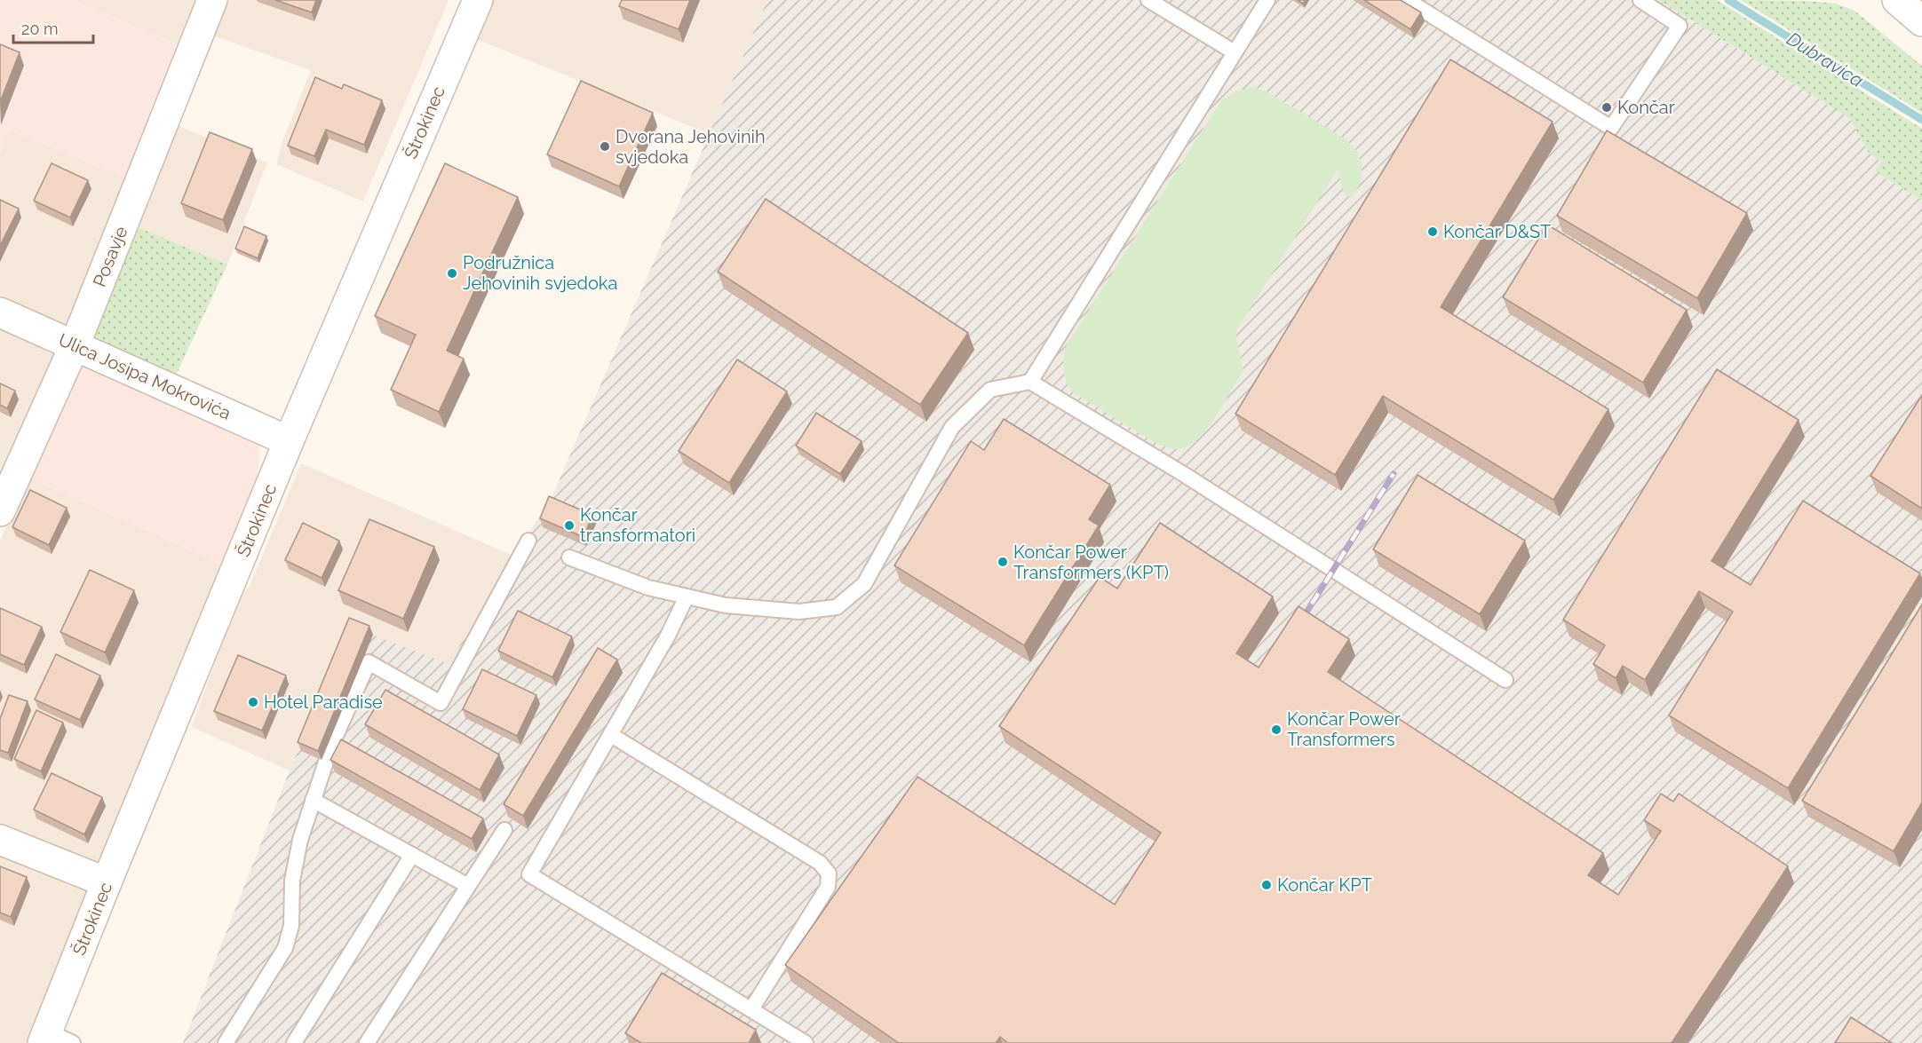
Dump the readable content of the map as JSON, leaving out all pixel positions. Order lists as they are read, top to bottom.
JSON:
{
  "streets": {
    "street": ["Štrokinec", "Posavje", "Ulica Josipa Mokrovića"]
  },
  "crossings": [
    ["Štrokinec", "Ulica Josipa Mokrovića"],
    ["Posavje", "Ulica Josipa Mokrovića"]
  ],
  "water": ["Dubravica"],
  "places": [
    "Končar",
    "Dvorana Jehovinih svjedoka",
    "Končar D&ST",
    "Podružnica Jehovinih svjedoka",
    "Končar transformatori",
    "Končar Power Transformers (KPT)",
    "Hotel Paradise",
    "Končar Power Transformers",
    "Končar KPT"
  ],
  "scale_bar": "20 m"
}
